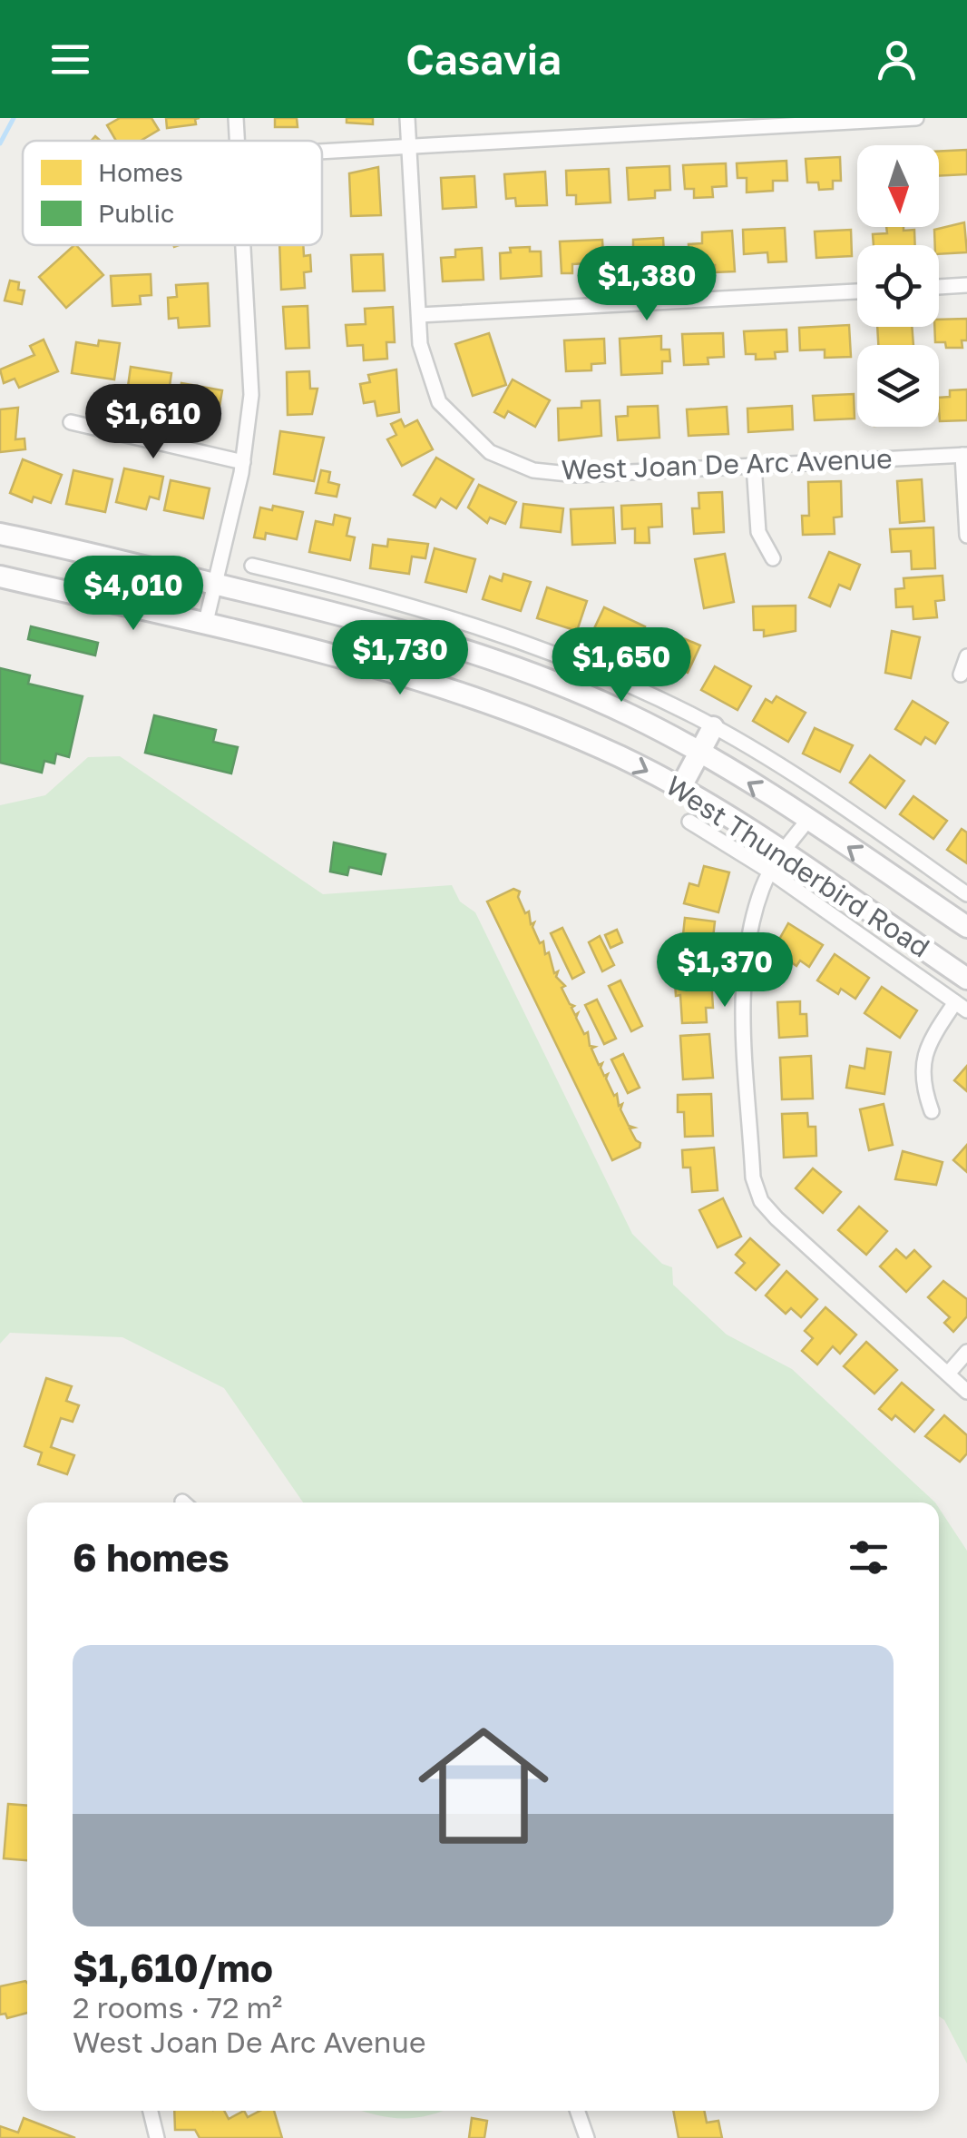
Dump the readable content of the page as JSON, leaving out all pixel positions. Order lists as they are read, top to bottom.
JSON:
{
  "streets": {
    "main road": ["West Thunderbird Road"],
    "street": ["West Joan De Arc Avenue"]
  },
  "legend": ["Homes", "Public"],
  "north": "bottom",
  "page": {
    "header": "Casavia",
    "price": [
      "$1,380",
      "$1,610",
      "$4,010",
      "$1,730",
      "$1,650",
      "$1,370"
    ],
    "heading": "6 homes",
    "list": [
      {
        "name": "$1,610/mo",
        "note": "2 rooms · 72 m² · West Joan De Arc Avenue"
      }
    ]
  }
}
